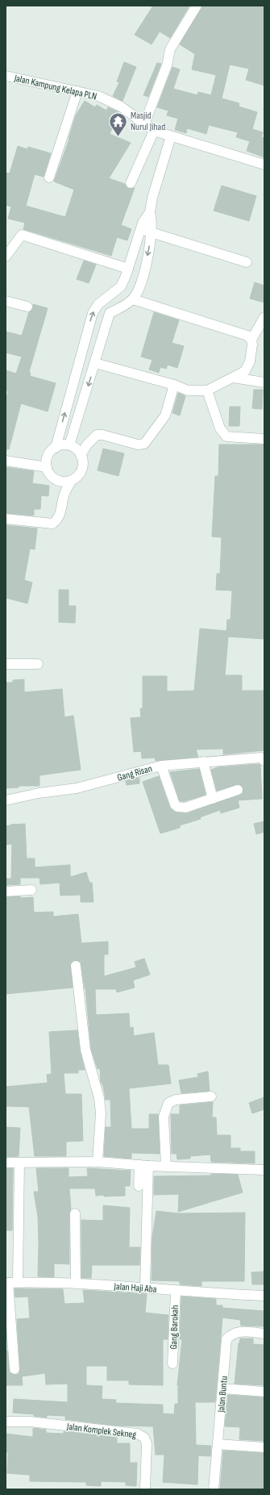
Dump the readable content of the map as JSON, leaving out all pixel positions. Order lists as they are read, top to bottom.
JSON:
{
  "streets": {
    "street": [
      "Jalan Kampung Kelapa PLN",
      "Gang Risan",
      "Jalan Haji Aba",
      "Gang Barokah",
      "Jalan Buntu",
      "Jalan Komplek Sekneg"
    ]
  },
  "crossings": [
    ["Jalan Haji Aba", "Gang Barokah"]
  ],
  "places": {
    "temple": ["Masjid Nurul Jihad"]
  }
}
